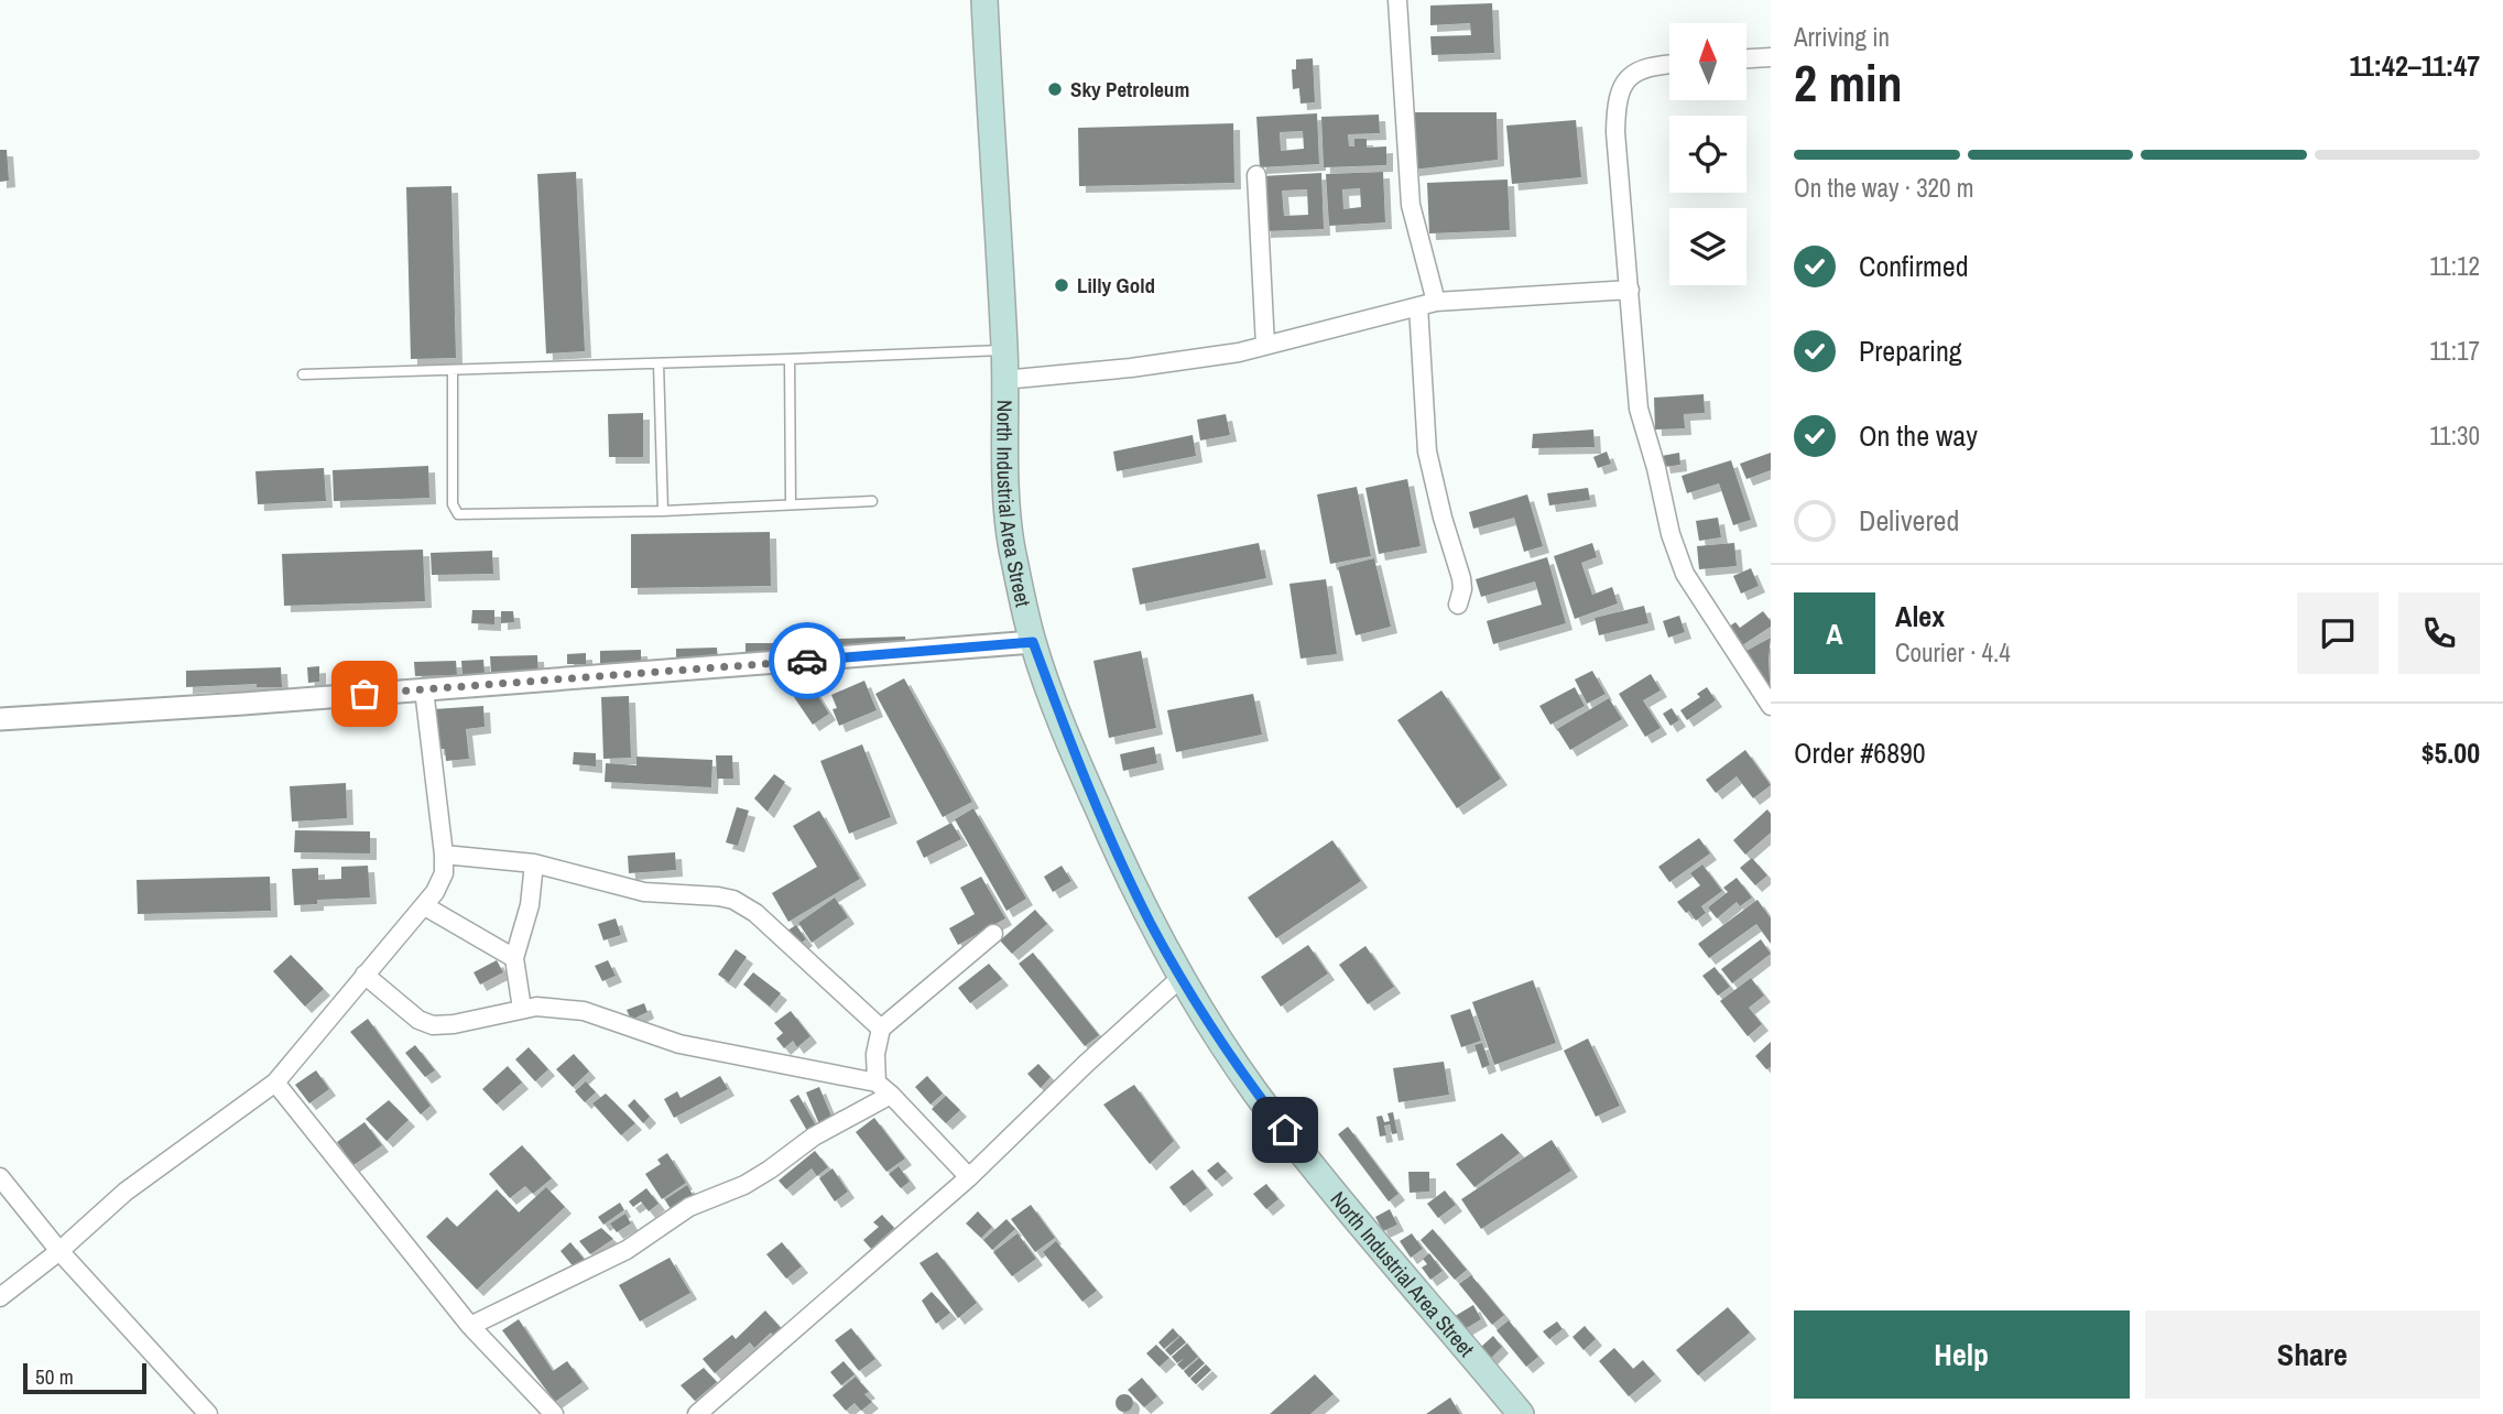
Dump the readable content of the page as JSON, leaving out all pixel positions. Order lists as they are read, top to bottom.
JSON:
{
  "streets": {
    "main road": ["North Industrial Area Street"]
  },
  "places": ["Sky Petroleum", "Lilly Gold"],
  "scale_bar": "50 m",
  "north": "top",
  "page": {
    "heading": ["2 min", "Arriving in", "11:42–11:47"],
    "panel": [
      "Alex",
      "Courier · 4.4",
      "Order #6890",
      "$5.00"
    ],
    "bar": "On the way · 320 m",
    "list": [
      ["Confirmed", "11:12"],
      ["Preparing", "11:17"],
      ["On the way", "11:30"],
      "Delivered"
    ],
    "round": "A",
    "buttons": ["Help", "Share"],
    "scale": "50 m"
  }
}
